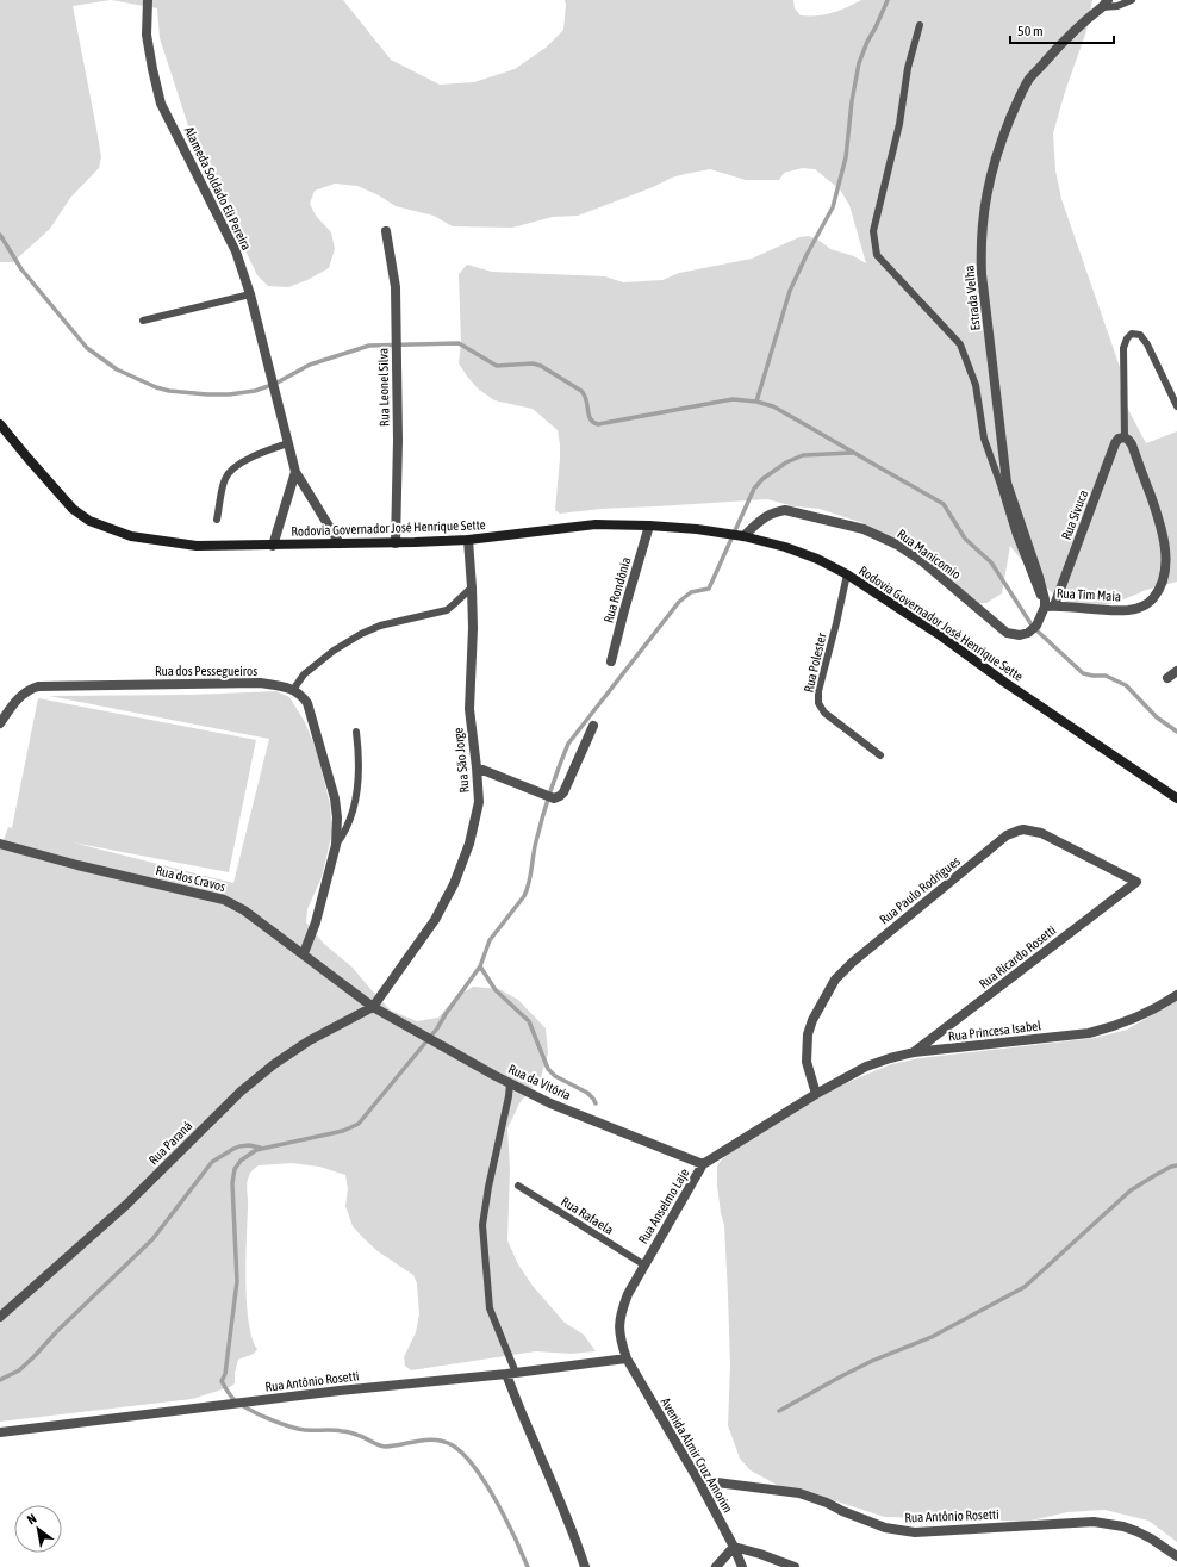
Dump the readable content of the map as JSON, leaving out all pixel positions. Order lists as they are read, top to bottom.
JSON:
{
  "streets": {
    "main road": ["Rodovia Governador José Henrique Sette"],
    "street": [
      "Alameda Soldado Eli Pereira",
      "Estrada Velha",
      "Rua Leonel Silva",
      "Rua Sivuca",
      "Rua Manicomio",
      "Rua Rondônia",
      "Rua Tim Maia",
      "Rua dos Pessegueiros",
      "Rua São Jorge",
      "Rua dos Cravos",
      "Rua Paulo Rodrigues",
      "Rua Ricardo Rosetti",
      "Rua Princesa Isabel",
      "Rua da Vitória",
      "Rua Paraná",
      "Rua Anselmo Laje",
      "Rua Antônio Rosetti",
      "Avenida Almir Cruz Amorim"
    ],
    "lane": ["Rua Polester", "Rua Rafaela"]
  },
  "crossings": [
    ["Alameda Soldado Eli Pereira", "Rodovia Governador José Henrique Sette"],
    ["Estrada Velha", "Rua Sivuca"],
    ["Estrada Velha", "Rua Manicomio"],
    ["Estrada Velha", "Rua Tim Maia"],
    ["Rua Leonel Silva", "Rodovia Governador José Henrique Sette"],
    ["Rua Sivuca", "Rua Manicomio"],
    ["Rua Sivuca", "Rua Tim Maia"],
    ["Rodovia Governador José Henrique Sette", "Rua Manicomio"],
    ["Rodovia Governador José Henrique Sette", "Rua Rondônia"],
    ["Rodovia Governador José Henrique Sette", "Rua Polester"],
    ["Rodovia Governador José Henrique Sette", "Rua São Jorge"],
    ["Rua Manicomio", "Rua Tim Maia"],
    ["Rua São Jorge", "Rua dos Cravos"],
    ["Rua São Jorge", "Rua da Vitória"],
    ["Rua São Jorge", "Rua Paraná"],
    ["Rua dos Cravos", "Rua da Vitória"],
    ["Rua dos Cravos", "Rua Paraná"],
    ["Rua Paulo Rodrigues", "Rua Ricardo Rosetti"],
    ["Rua Paulo Rodrigues", "Rua Princesa Isabel"],
    ["Rua Paulo Rodrigues", "Rua Anselmo Laje"],
    ["Rua Ricardo Rosetti", "Rua Princesa Isabel"],
    ["Rua Princesa Isabel", "Rua Anselmo Laje"],
    ["Rua da Vitória", "Rua Paraná"],
    ["Rua da Vitória", "Rua Anselmo Laje"],
    ["Rua Anselmo Laje", "Rua Rafaela"],
    ["Rua Anselmo Laje", "Rua Antônio Rosetti"],
    ["Rua Anselmo Laje", "Avenida Almir Cruz Amorim"],
    ["Rua Antônio Rosetti", "Avenida Almir Cruz Amorim"]
  ],
  "scale_bar": "50 m",
  "north": "top left"
}
